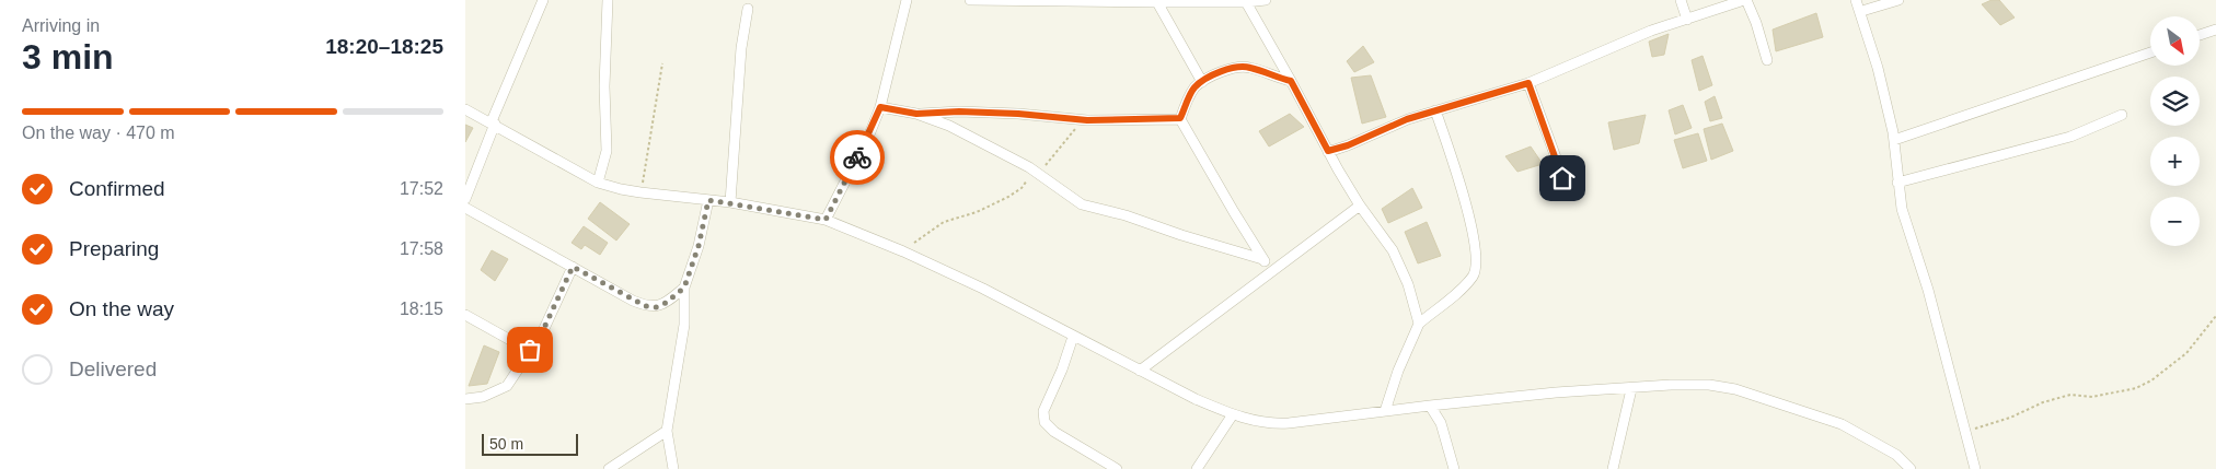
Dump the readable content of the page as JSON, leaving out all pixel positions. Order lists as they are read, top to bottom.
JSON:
{
  "scale_bar": "50 m",
  "north": "bottom right",
  "page": {
    "heading": ["3 min", "Arriving in", "18:20–18:25"],
    "map_buttons": ["+", "−"],
    "bar": "On the way · 470 m",
    "list": [
      ["Confirmed", "17:52"],
      ["Preparing", "17:58"],
      ["On the way", "18:15"],
      "Delivered"
    ],
    "scale": "50 m"
  }
}
